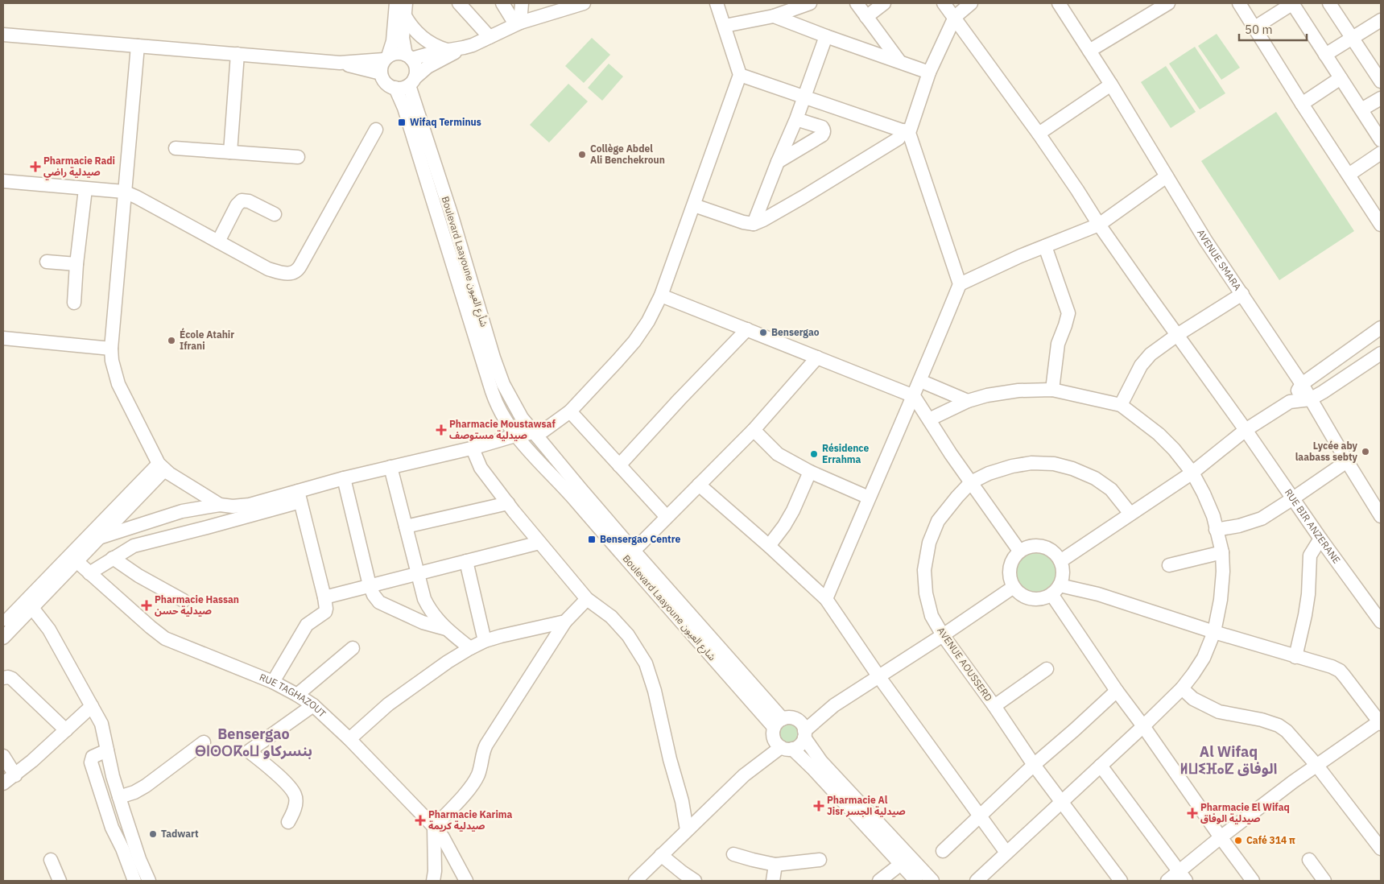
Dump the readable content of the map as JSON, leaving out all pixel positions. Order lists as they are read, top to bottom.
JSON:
{
  "streets": {
    "street": [
      "AVENUE SMARA",
      "Boulevard Laayoune شأرع العيون",
      "RUE BIR ANZERANE",
      "Boulevard Laayoune شارع العيون",
      "AVENUE AOUSSERD",
      "RUE TAGHAZOUT"
    ]
  },
  "crossings": [
    ["Boulevard Laayoune شأرع العيون", "Boulevard Laayoune شارع العيون"]
  ],
  "districts": ["Bensergao ⴱⵏⵙⵔⴽⴰⵡ بنسركاو", "Al Wifaq ⵍⵡⵉⴼⴰⵇ الوفاق"],
  "places": {
    "transit": ["Wifaq Terminus", "Bensergao Centre"],
    "other": [
      "Collège Abdel Ali Benchekroun",
      "Bensergao",
      "École Atahir Ifrani",
      "Lycée aby laabass sebty",
      "Résidence Errahma",
      "Tadwart",
      "Café 314 π"
    ],
    "health": [
      "Pharmacie Radi صيدلية راضي",
      "Pharmacie Moustawsaf صيدلية مستوصف",
      "Pharmacie Hassan صيدلية حسن",
      "Pharmacie Al Jisr صيدلية الجسر",
      "Pharmacie El Wifaq صيدلية الوفاق",
      "Pharmacie Karima صيدلية كريمة"
    ]
  },
  "scale_bar": "50 m"
}
